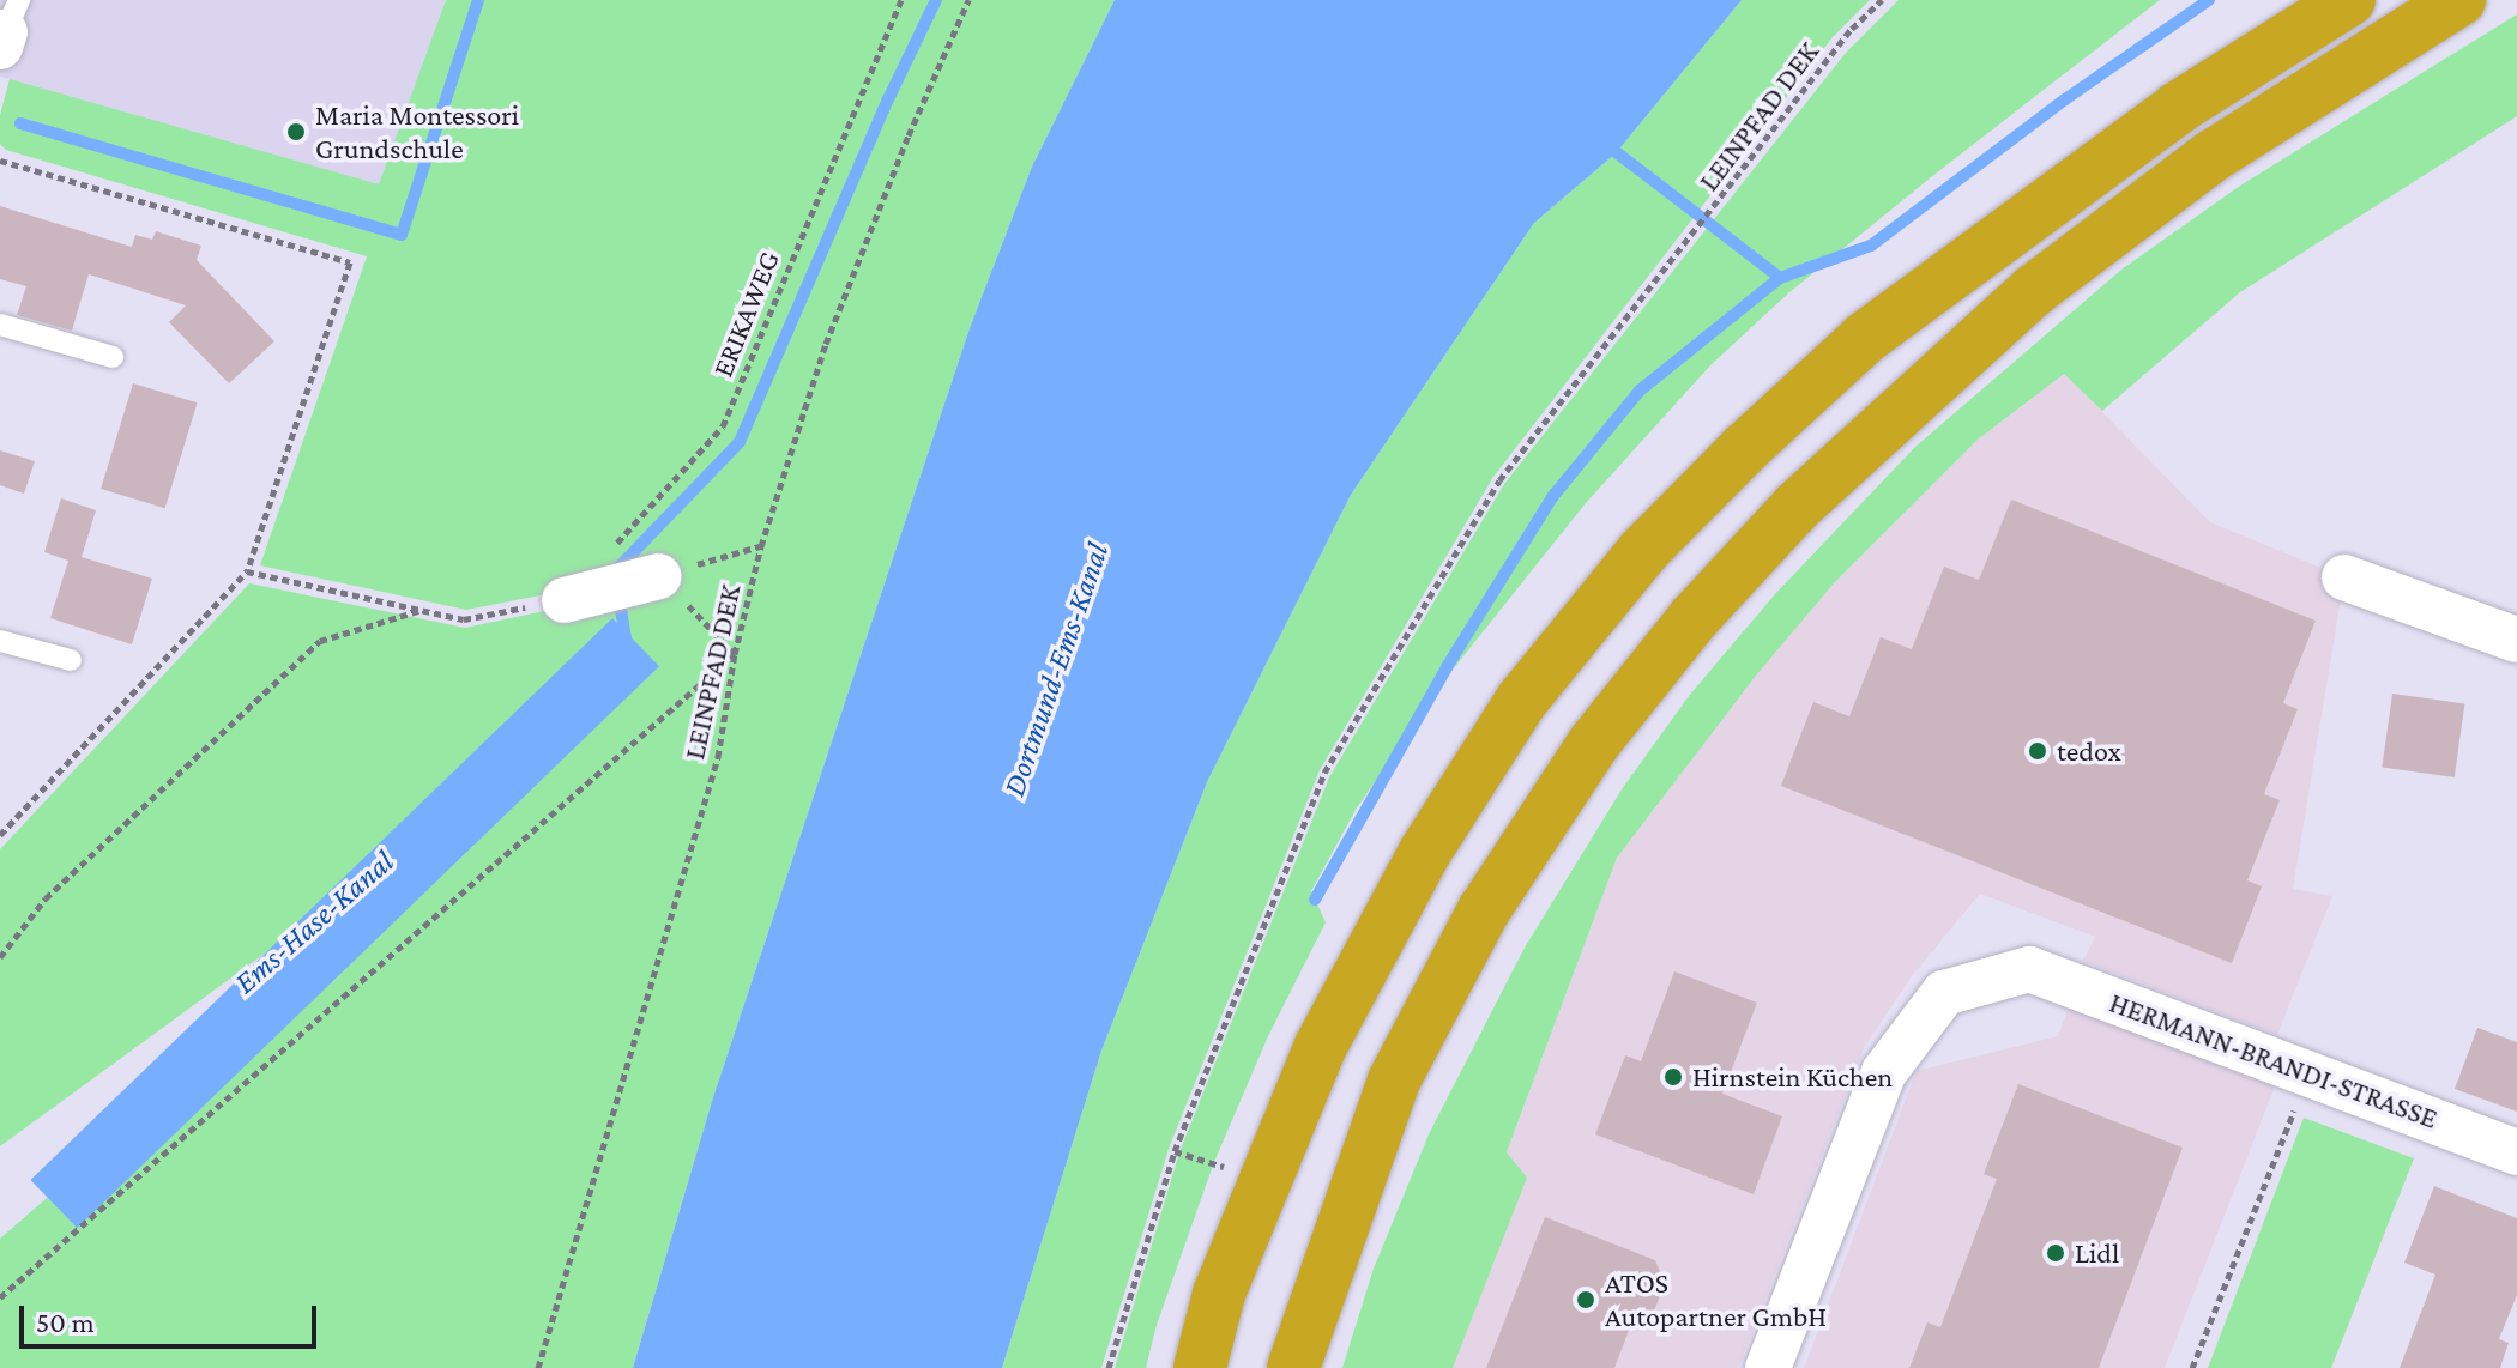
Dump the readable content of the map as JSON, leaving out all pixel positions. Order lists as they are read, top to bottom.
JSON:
{
  "streets": {
    "street": ["HERMANN-BRANDI-STRASSE"],
    "path": ["LEINPFAD DEK", "ERIKAWEG"]
  },
  "water": ["Dortmund-Ems-Kanal", "Ems-Hase-Kanal"],
  "places": [
    "Maria Montessori Grundschule",
    "tedox",
    "Hirnstein Küchen",
    "Lidl",
    "ATOS Autopartner GmbH"
  ],
  "scale_bar": "50 m"
}
